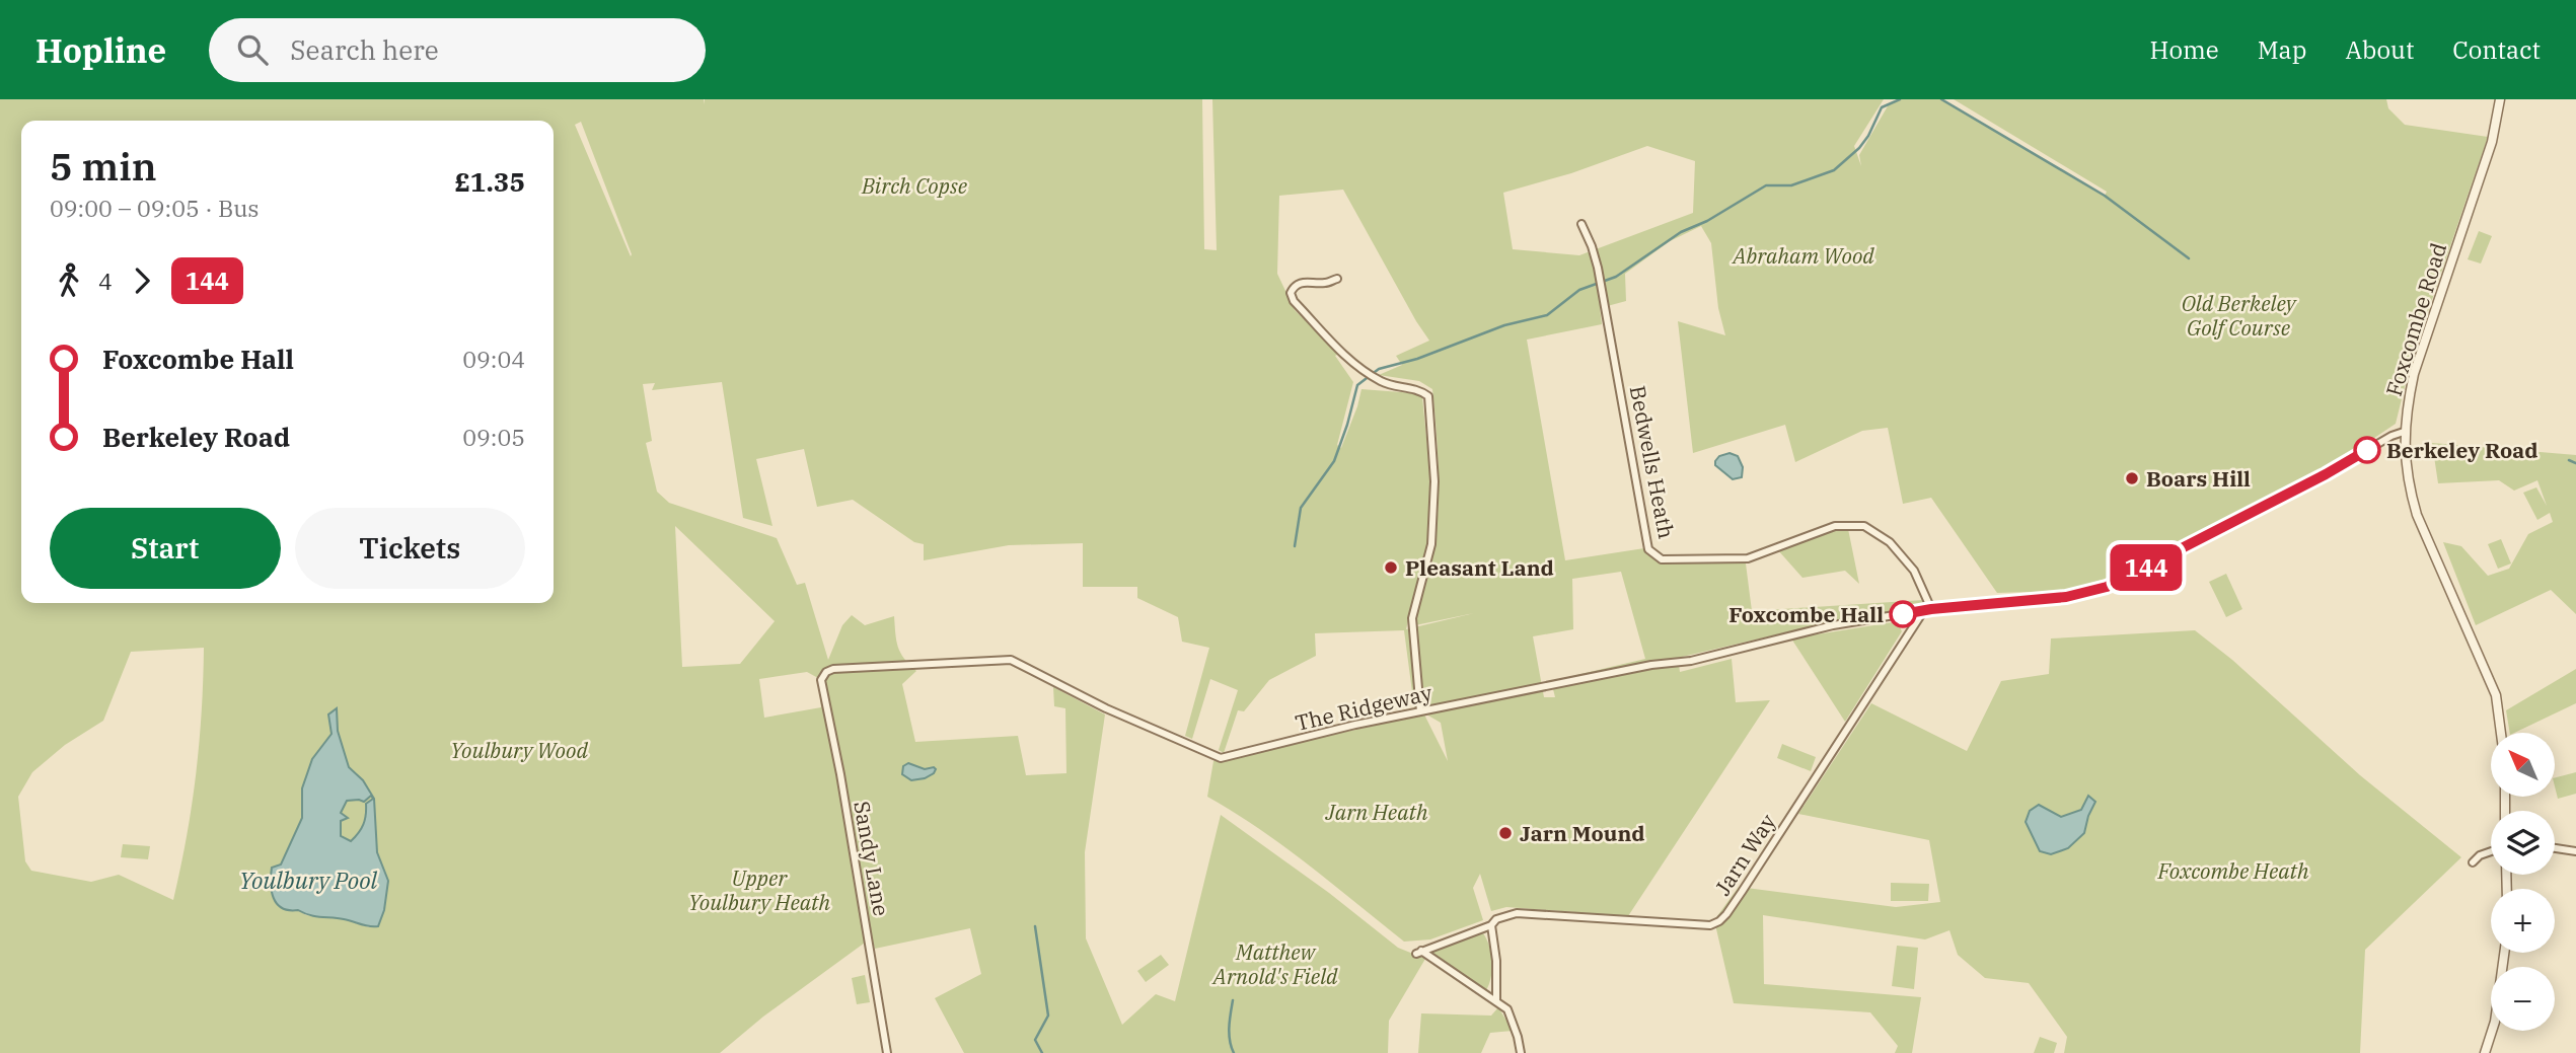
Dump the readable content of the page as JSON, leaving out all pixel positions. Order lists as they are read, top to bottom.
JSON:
{
  "streets": {
    "street": [
      "Foxcombe Road",
      "Bedwells Heath",
      "The Ridgeway",
      "Jarn Way",
      "Sandy Lane"
    ]
  },
  "crossings": [
    ["Bedwells Heath", "The Ridgeway"],
    ["Bedwells Heath", "Jarn Way"],
    ["The Ridgeway", "Jarn Way"],
    ["The Ridgeway", "Sandy Lane"]
  ],
  "water": ["Youlbury Pool"],
  "parks": [
    "Birch Copse",
    "Abraham Wood",
    "Old Berkeley Golf Course",
    "Youlbury Wood",
    "Jarn Heath",
    "Foxcombe Heath",
    "Upper Youlbury Heath",
    "Matthew Arnold's Field"
  ],
  "places": [
    "Berkeley Road",
    "Boars Hill",
    "Pleasant Land",
    "Foxcombe Hall",
    "Jarn Mound"
  ],
  "lines": ["bus line 144"],
  "north": "top left",
  "page": {
    "header": "Hopline",
    "search": "Search here",
    "nav": [
      "Home",
      "Map",
      "About",
      "Contact"
    ],
    "on_map": "144",
    "heading": ["5 min", "09:00 – 09:05 · Bus", "£1.35"],
    "legs": ["4", "144"],
    "list": [
      {
        "name": "Foxcombe Hall",
        "value": "09:04"
      },
      {
        "name": "Berkeley Road",
        "value": "09:05"
      }
    ],
    "buttons": ["Start", "Tickets"],
    "map_buttons": ["+", "−"]
  }
}
